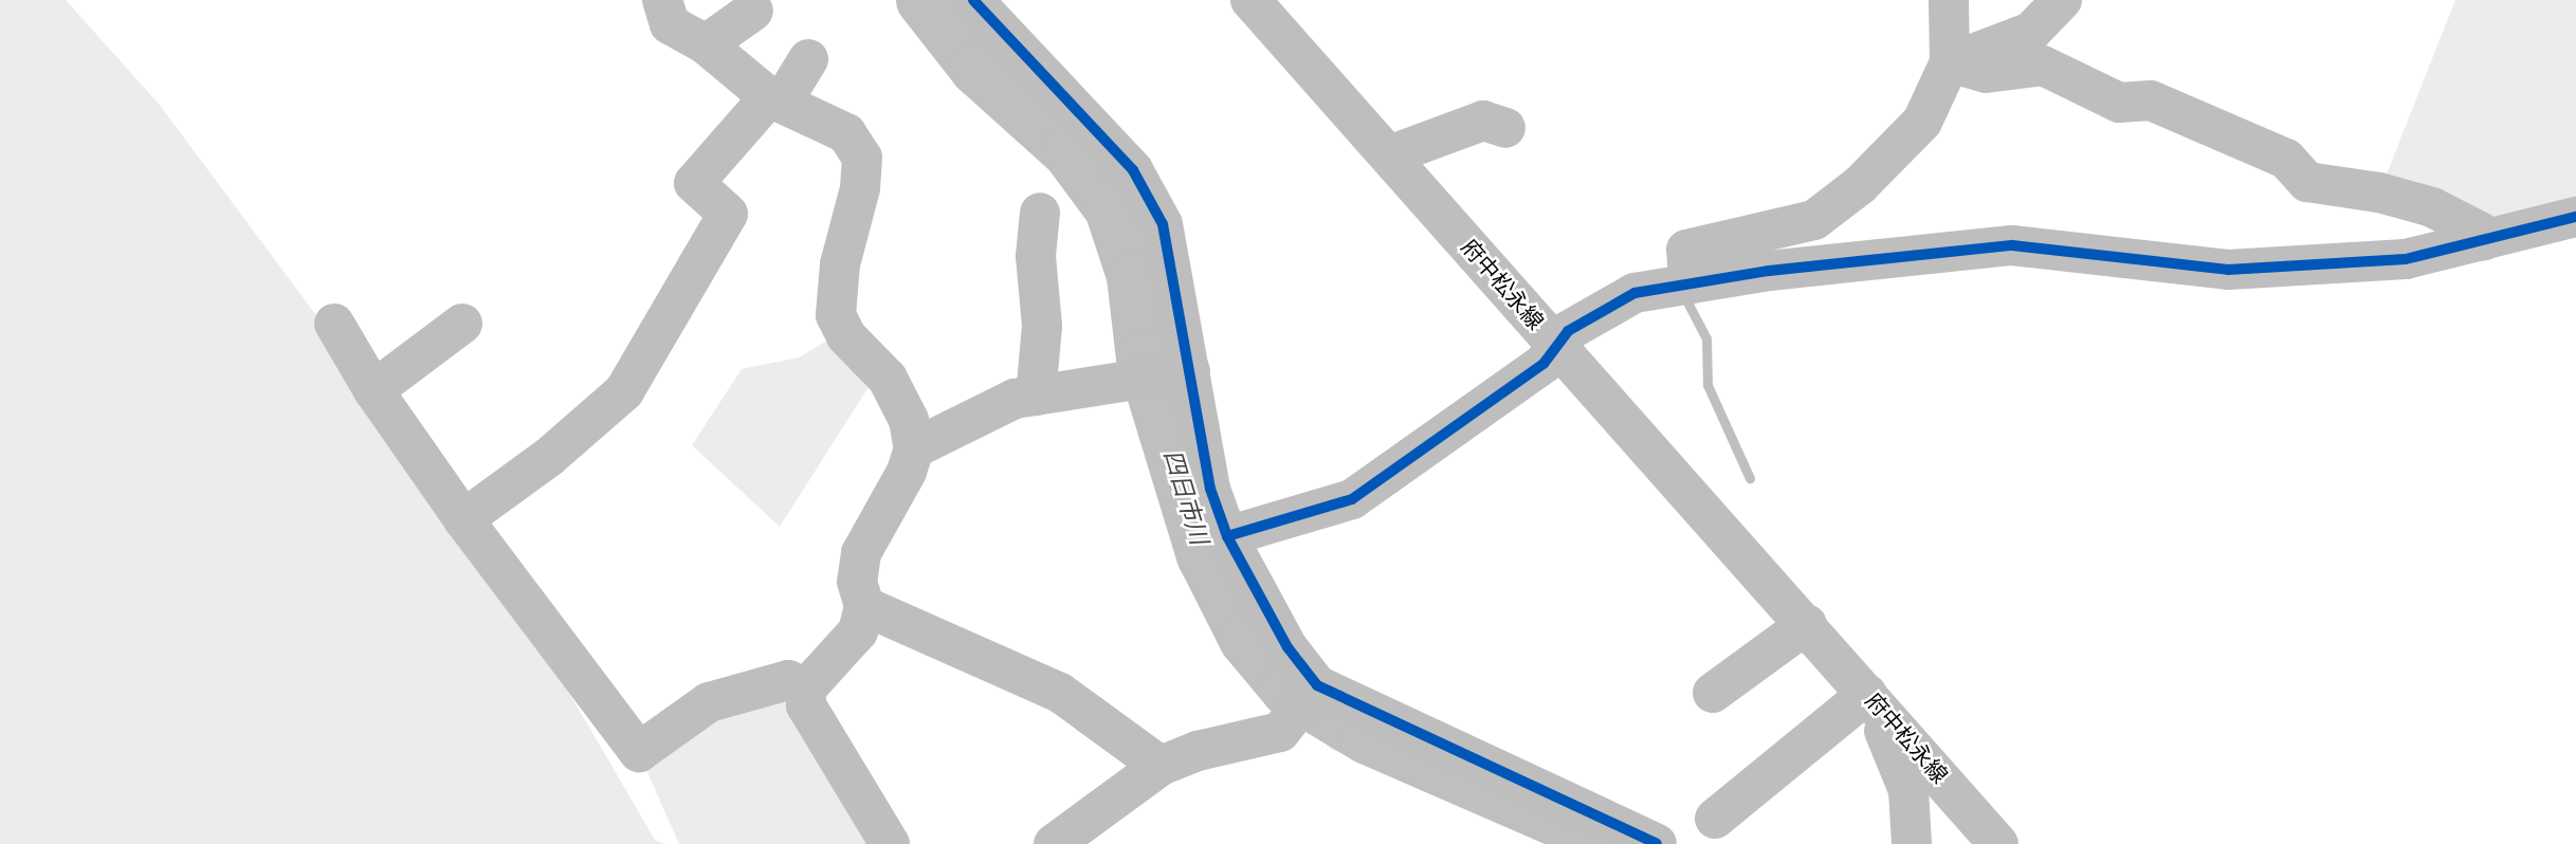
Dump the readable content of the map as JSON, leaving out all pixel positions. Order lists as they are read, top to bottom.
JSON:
{
  "streets": {
    "street": ["府中松永線"]
  },
  "water": ["四日市川"]
}
